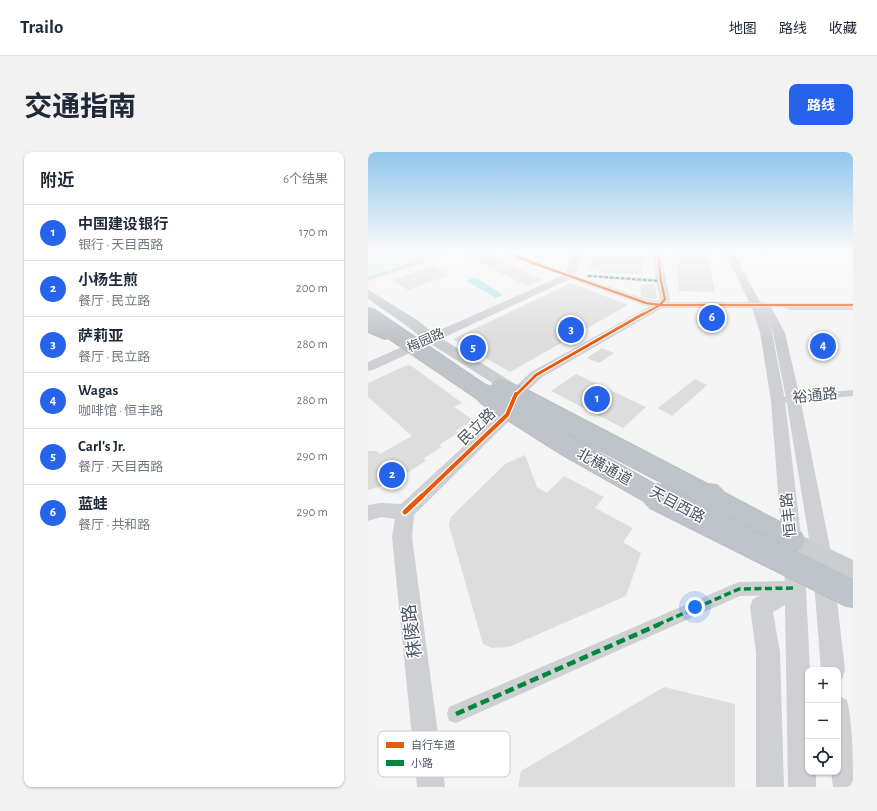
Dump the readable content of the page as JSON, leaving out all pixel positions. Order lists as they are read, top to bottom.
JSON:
{
  "streets": {
    "highway": ["北横通道"],
    "main road": ["天目西路"],
    "street": [
      "梅园路",
      "裕通路",
      "民立路",
      "恒丰路",
      "秣陵路"
    ]
  },
  "crossings": [
    ["梅园路", "天目西路"],
    ["裕通路", "恒丰路"],
    ["民立路", "天目西路"],
    ["民立路", "秣陵路"],
    ["天目西路", "恒丰路"]
  ],
  "legend": ["自行车道", "小路"],
  "page": {
    "header": "Trailo",
    "nav": ["地图", "路线", "收藏"],
    "title": "交通指南",
    "buttons": "路线",
    "heading": ["附近", "6个结果"],
    "list": [
      {
        "mark": "1",
        "name": "中国建设银行",
        "note": "银行 · 天目西路",
        "value": "170 m"
      },
      {
        "mark": "2",
        "name": "小杨生煎",
        "note": "餐厅 · 民立路",
        "value": "200 m"
      },
      {
        "mark": "3",
        "name": "萨莉亚",
        "note": "餐厅 · 民立路",
        "value": "280 m"
      },
      {
        "mark": "4",
        "name": "Wagas",
        "note": "咖啡馆 · 恒丰路",
        "value": "280 m"
      },
      {
        "mark": "5",
        "name": "Carl's Jr.",
        "note": "餐厅 · 天目西路",
        "value": "290 m"
      },
      {
        "mark": "6",
        "name": "蓝蛙",
        "note": "餐厅 · 共和路",
        "value": "290 m"
      }
    ],
    "pins": [
      "6",
      "3",
      "4",
      "5",
      "1",
      "2"
    ],
    "map_buttons": ["+", "−"]
  }
}
